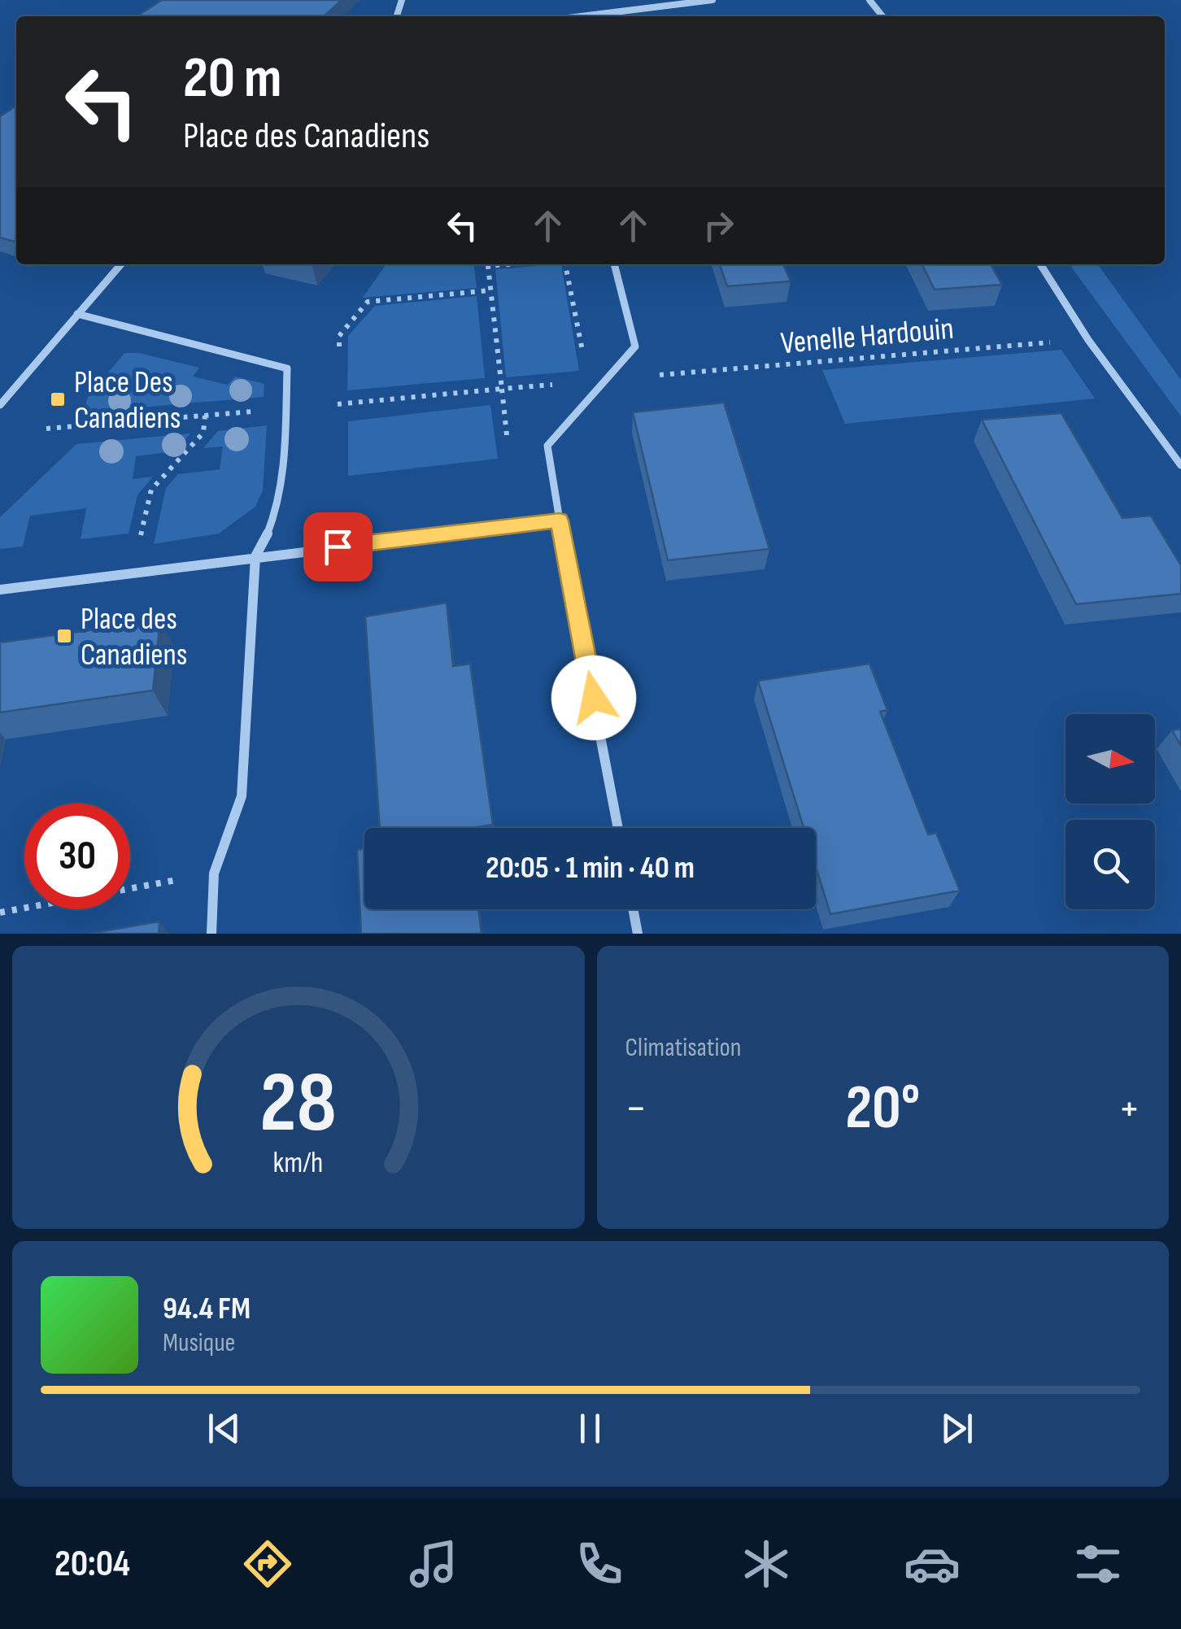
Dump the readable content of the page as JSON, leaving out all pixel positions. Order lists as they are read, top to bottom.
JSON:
{
  "streets": {
    "path": ["Venelle Hardouin"]
  },
  "places": {
    "transit": ["Place Des Canadiens", "Place des Canadiens"]
  },
  "north": "right",
  "page": {
    "turn": ["20 m", "Place des Canadiens"],
    "limit": "30",
    "trip": "20:05 · 1 min · 40 m",
    "tile": "Climatisation",
    "heat": ["−", "20°", "+"],
    "song": ["94.4 FM", "Musique"],
    "tabs": "20:04",
    "gauge": ["28", "km/h"]
  }
}
